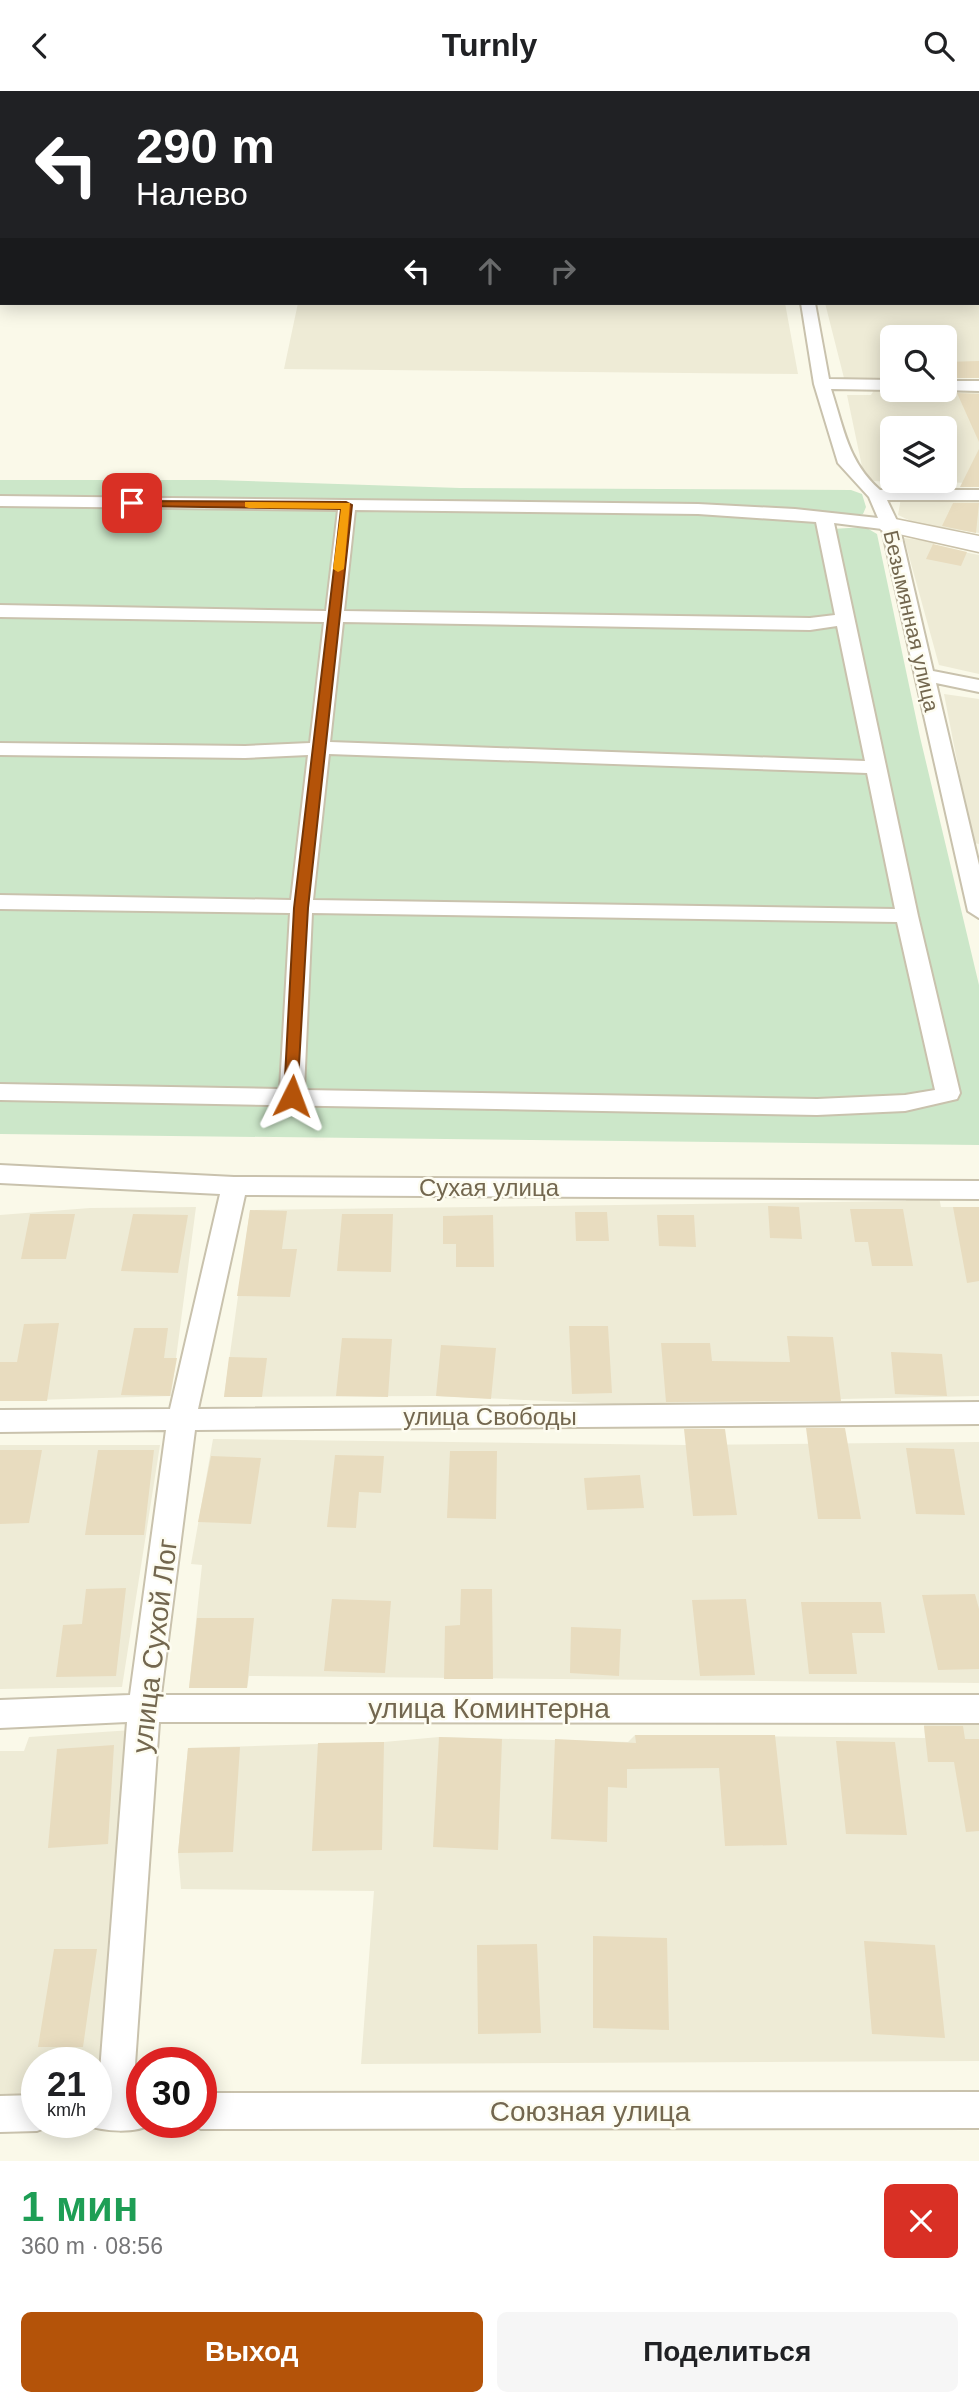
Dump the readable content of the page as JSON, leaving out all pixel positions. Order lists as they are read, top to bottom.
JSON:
{
  "streets": {
    "street": [
      "Безымянная улица",
      "Сухая улица",
      "улица Свободы",
      "улица Сухой Лог",
      "улица Коминтерна",
      "Союзная улица"
    ]
  },
  "crossings": [
    ["Сухая улица", "улица Сухой Лог"],
    ["улица Свободы", "улица Сухой Лог"],
    ["улица Сухой Лог", "улица Коминтерна"]
  ],
  "page": {
    "header": "Turnly",
    "turn": ["290 m", "Налево"],
    "speed": "21 km/h",
    "limit": "30",
    "heading": ["1 мин", "360 m · 08:56"],
    "buttons": ["Выход", "Поделиться"]
  }
}
